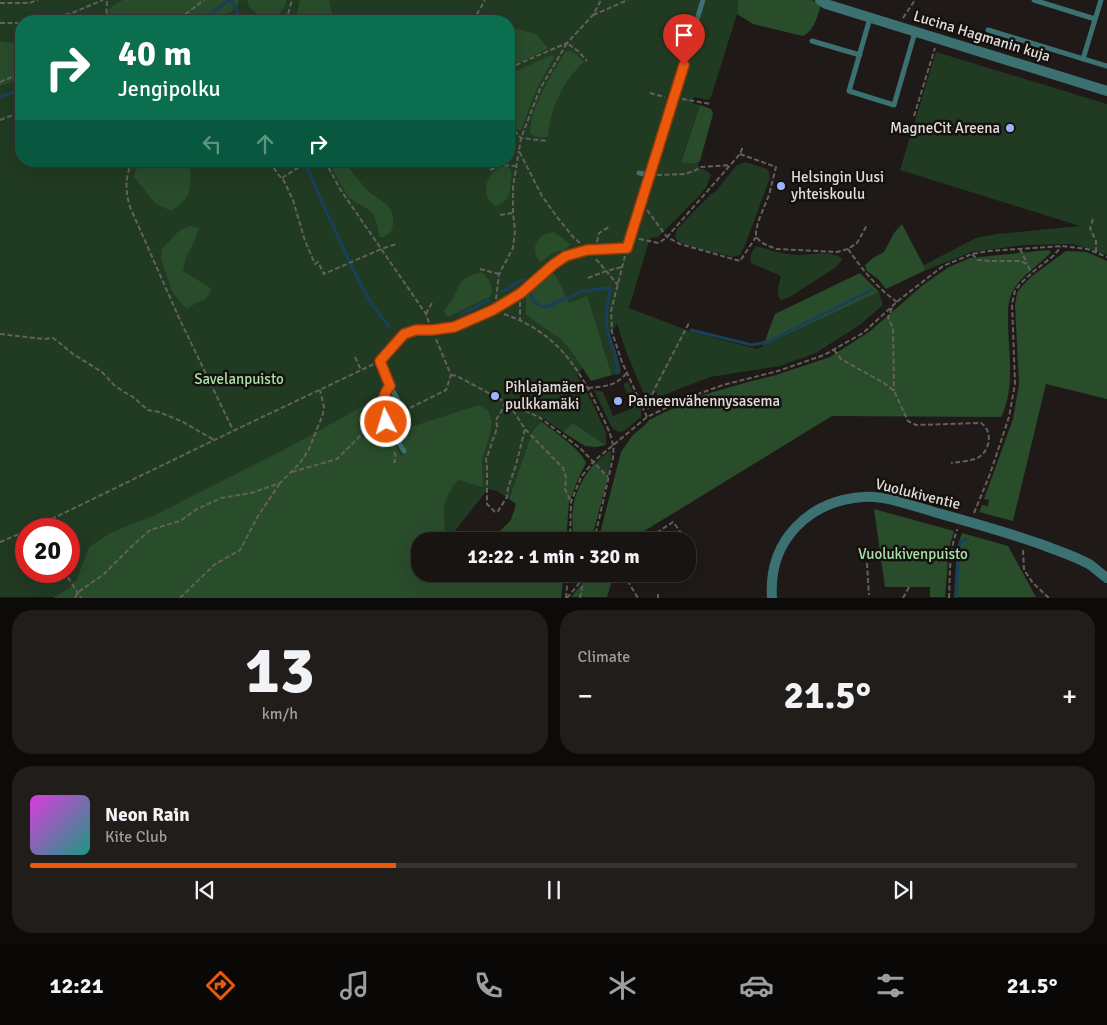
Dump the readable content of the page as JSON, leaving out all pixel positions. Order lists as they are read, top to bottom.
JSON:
{
  "streets": {
    "street": ["Lucina Hagmanin kuja", "Vuolukiventie"]
  },
  "parks": ["Savelanpuisto", "Vuolukivenpuisto"],
  "places": [
    "MagneCit Areena",
    "Helsingin Uusi yhteiskoulu",
    "Pihlajamäen pulkkamäki",
    "Paineenvähennysasema"
  ],
  "page": {
    "turn": ["40 m", "Jengipolku"],
    "limit": "20",
    "trip": "12:22 · 1 min · 320 m",
    "tile": [
      ["13", "km/h"],
      "Climate"
    ],
    "heat": ["−", "21.5°", "+"],
    "song": ["Neon Rain", "Kite Club"],
    "tabs": ["12:21", "21.5°"]
  }
}
